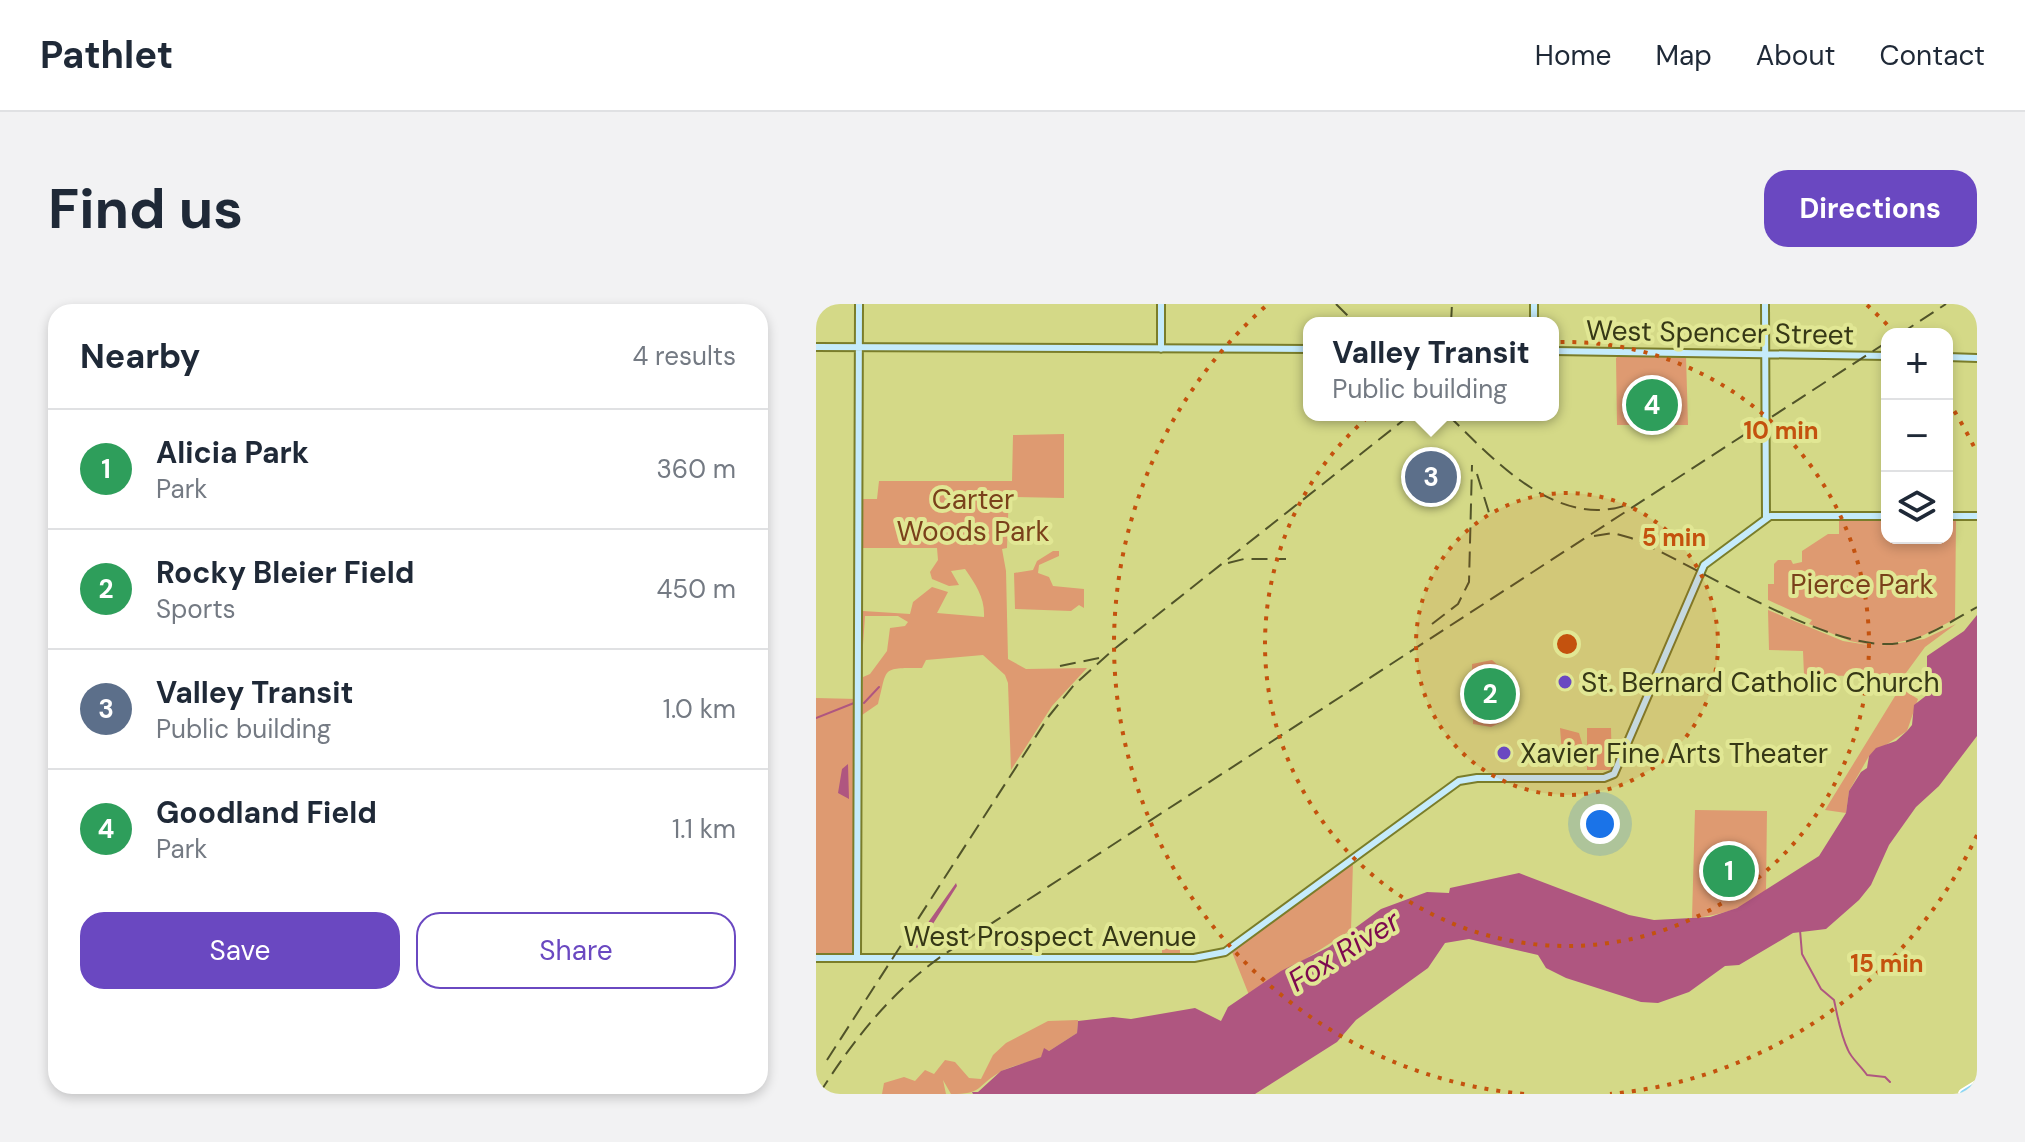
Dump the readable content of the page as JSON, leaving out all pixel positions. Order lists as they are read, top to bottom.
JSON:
{
  "streets": {
    "main road": ["West Spencer Street", "West Prospect Avenue"]
  },
  "water": ["Fox River"],
  "parks": ["Carter Woods Park", "Pierce Park"],
  "places": ["St. Bernard Catholic Church", "Xavier Fine Arts Theater"],
  "page": {
    "header": "Pathlet",
    "nav": [
      "Home",
      "Map",
      "About",
      "Contact"
    ],
    "buttons": [
      "Directions",
      ["Save", "Share"]
    ],
    "title": "Find us",
    "heading": ["Nearby", "4 results"],
    "popup": ["Valley Transit", "Public building"],
    "map_buttons": ["+", "−"],
    "pins": [
      "4",
      "3",
      "2",
      "1"
    ],
    "list": [
      {
        "mark": "1",
        "name": "Alicia Park",
        "note": "Park",
        "value": "360 m"
      },
      {
        "mark": "2",
        "name": "Rocky Bleier Field",
        "note": "Sports",
        "value": "450 m"
      },
      {
        "mark": "3",
        "name": "Valley Transit",
        "note": "Public building",
        "value": "1.0 km"
      },
      {
        "mark": "4",
        "name": "Goodland Field",
        "note": "Park",
        "value": "1.1 km"
      }
    ]
  },
  "rings": ["10 min", "5 min", "15 min"]
}
